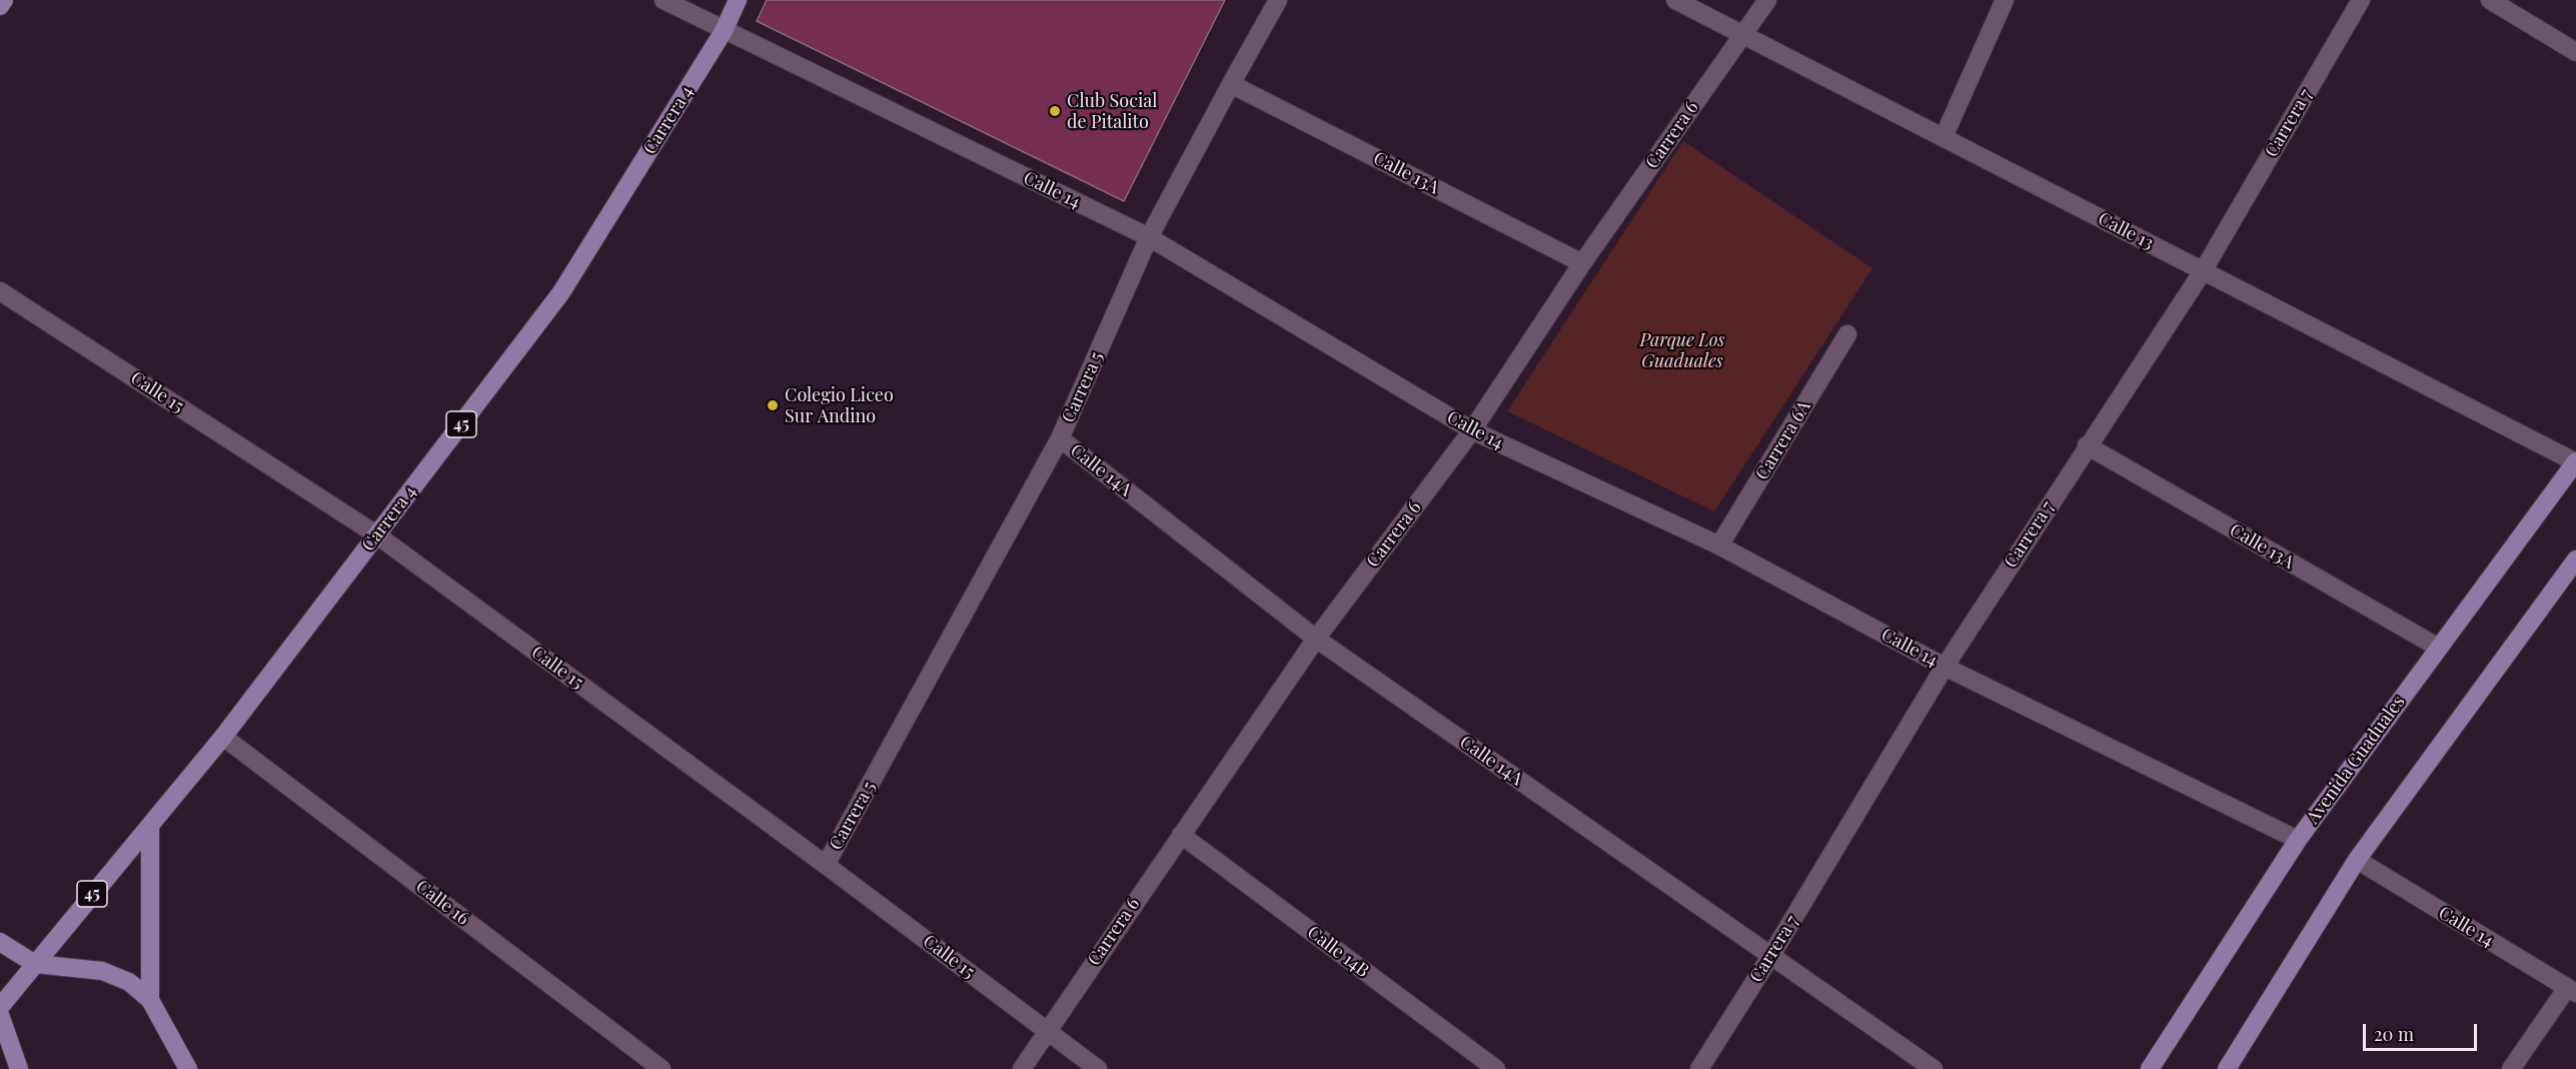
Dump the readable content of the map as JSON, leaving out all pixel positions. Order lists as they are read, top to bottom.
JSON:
{
  "streets": {
    "main road": ["Carrera 4", "45", "Avenida Guaduales"],
    "street": [
      "Carrera 7",
      "Carrera 6",
      "Calle 13A",
      "Calle 14",
      "Calle 13",
      "Carrera 5",
      "Calle 15",
      "Carrera 6A",
      "Calle 14A",
      "Calle 16",
      "Calle 14B"
    ]
  },
  "crossings": [
    ["Carrera 4", "Calle 14"],
    ["Carrera 4", "Calle 15"],
    ["Carrera 4", "Calle 16"],
    ["Carrera 7", "Calle 13A"],
    ["Carrera 7", "Calle 14"],
    ["Carrera 7", "Calle 13"],
    ["Carrera 7", "Calle 14A"],
    ["Carrera 6", "Calle 13A"],
    ["Carrera 6", "Calle 14"],
    ["Carrera 6", "Calle 13"],
    ["Carrera 6", "Calle 15"],
    ["Carrera 6", "Calle 14A"],
    ["Carrera 6", "Calle 14B"],
    ["Calle 13A", "Carrera 5"],
    ["Calle 13A", "Avenida Guaduales"],
    ["Calle 14", "Carrera 5"],
    ["Calle 14", "Carrera 6A"],
    ["Calle 14", "Avenida Guaduales"],
    ["Calle 13", "Avenida Guaduales"],
    ["Carrera 5", "Calle 15"],
    ["Carrera 5", "Calle 14A"]
  ],
  "parks": ["Parque Los Guaduales"],
  "places": ["Club Social de Pitalito", "Colegio Liceo Sur Andino"],
  "scale_bar": "20 m"
}
